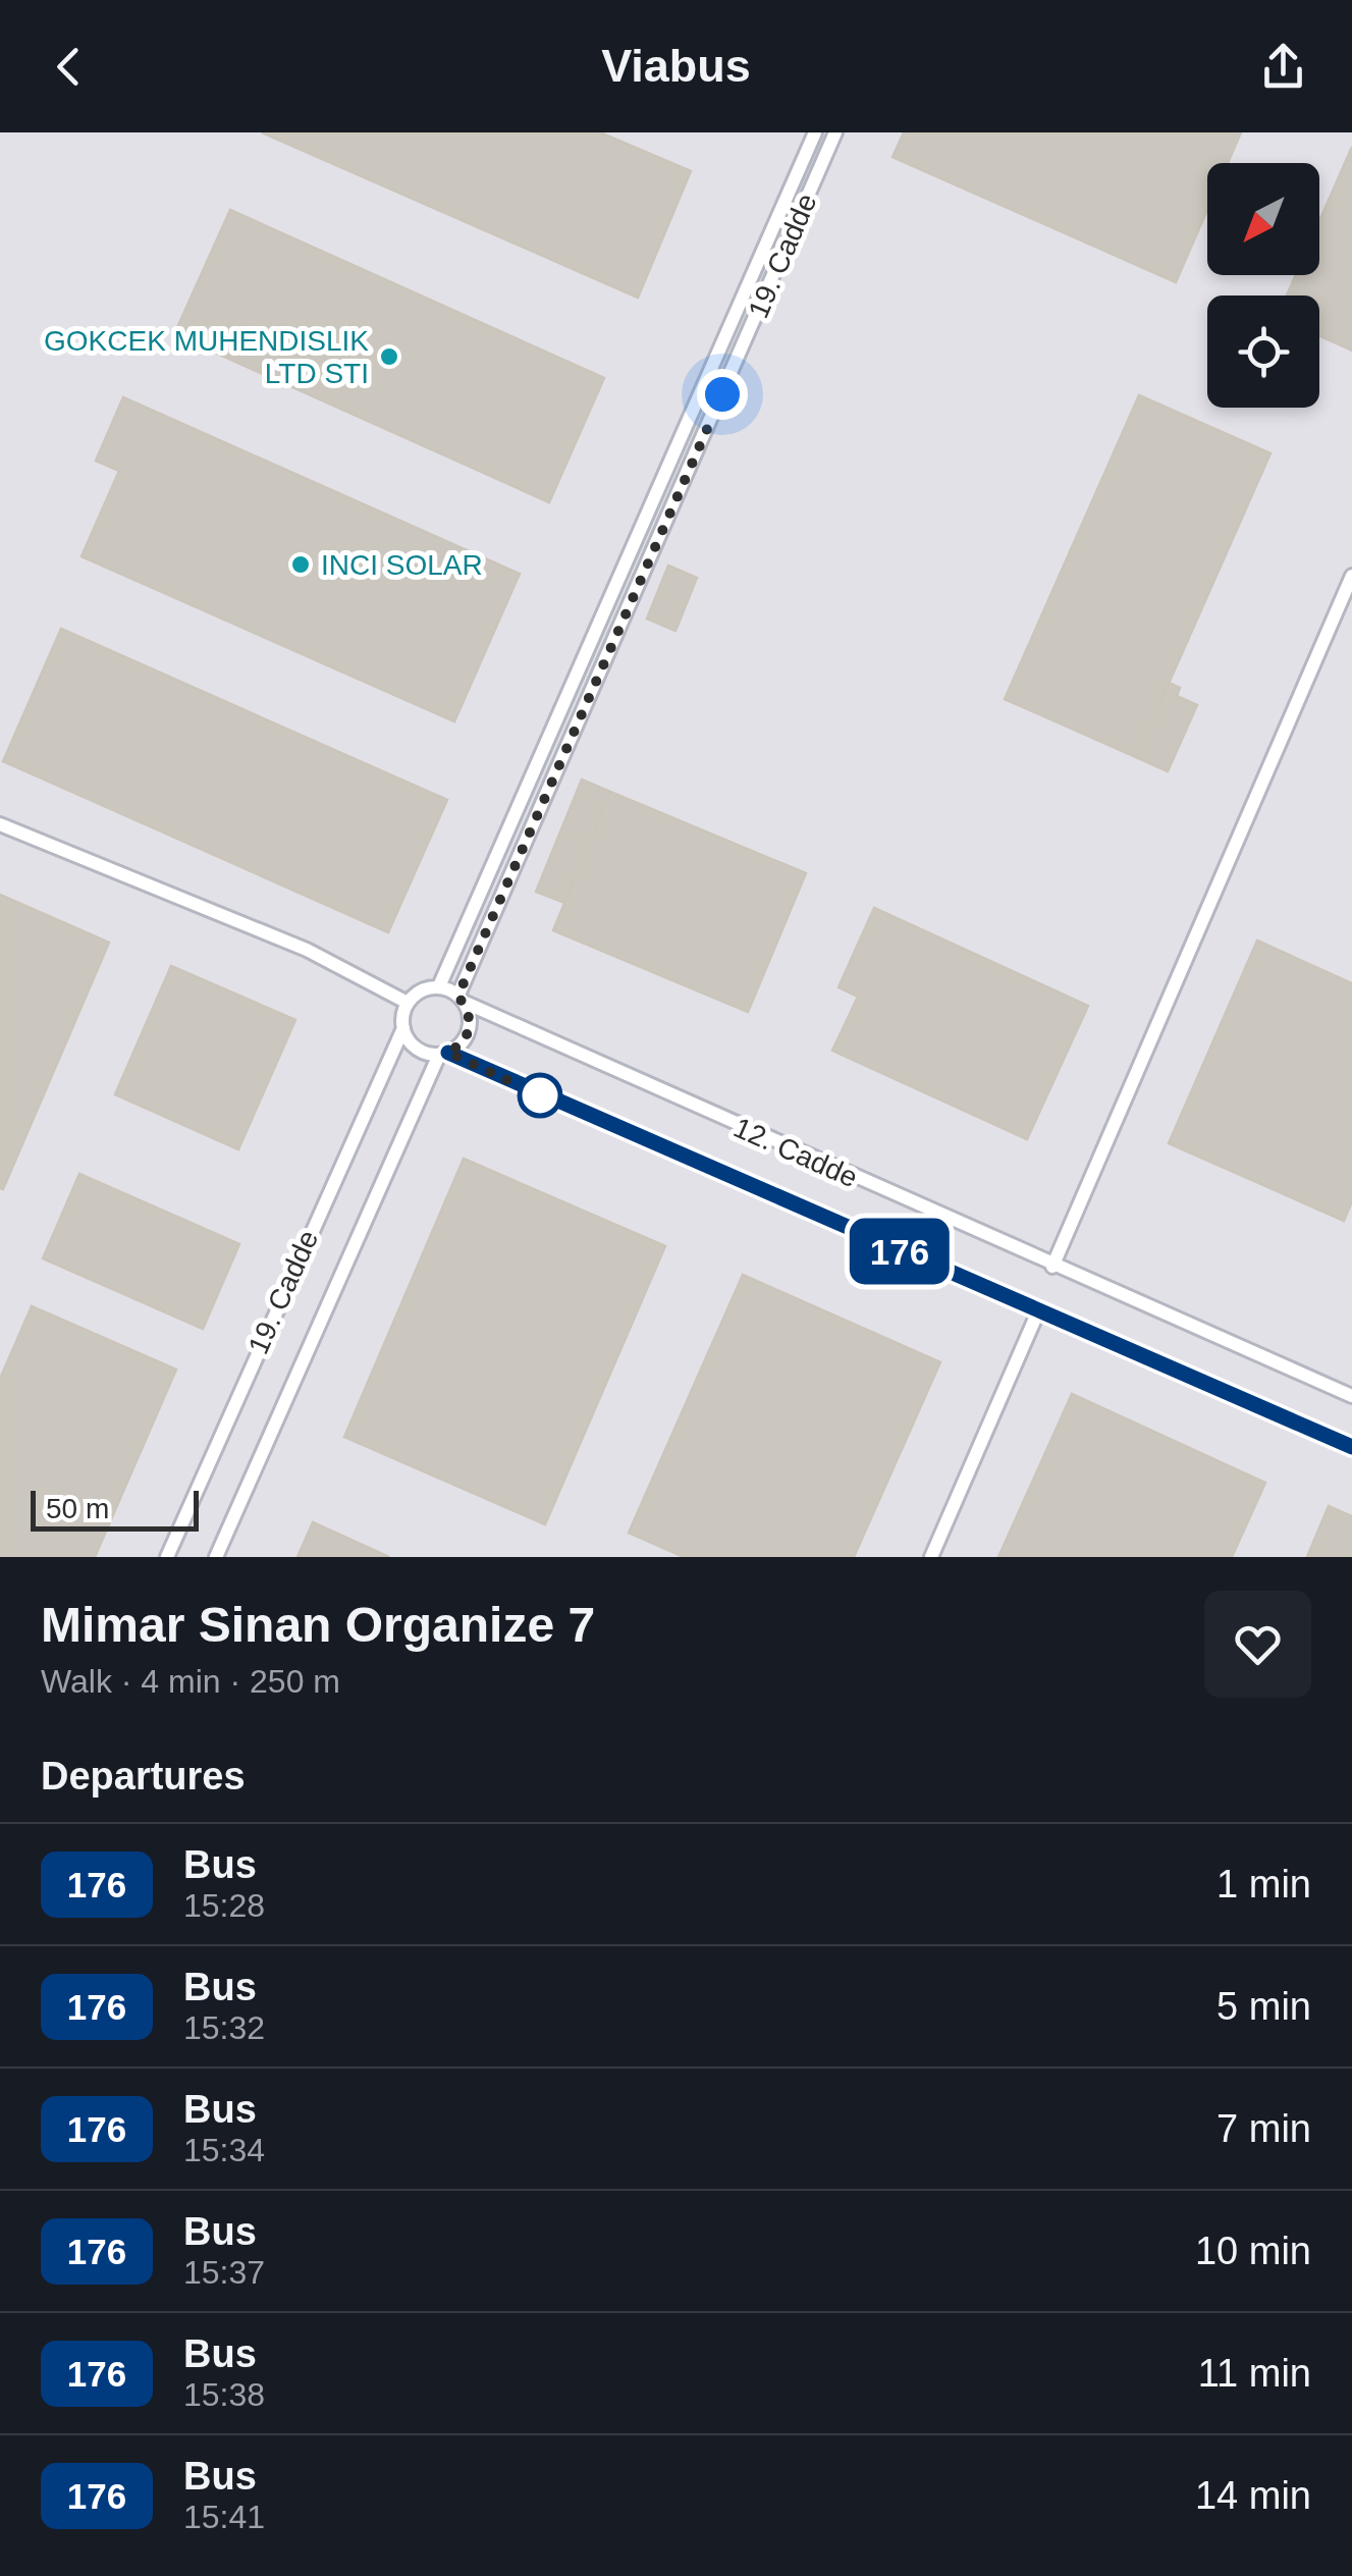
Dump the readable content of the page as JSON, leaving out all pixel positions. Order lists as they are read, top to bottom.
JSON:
{
  "streets": {
    "lane": ["19. Cadde", "12. Cadde"]
  },
  "crossings": [
    ["19. Cadde", "12. Cadde"]
  ],
  "places": ["GOKCEK MUHENDISLIK LTD STI", "INCI SOLAR"],
  "lines": ["bus line 176"],
  "scale_bar": "50 m",
  "north": "bottom left",
  "page": {
    "header": "Viabus",
    "on_map": "176",
    "scale": "50 m",
    "heading": [
      ["Mimar Sinan Organize 7", "Walk · 4 min · 250 m"],
      "Departures"
    ],
    "list": [
      {
        "mark": "176",
        "name": "Bus",
        "note": "15:28",
        "value": "1 min"
      },
      {
        "mark": "176",
        "name": "Bus",
        "note": "15:32",
        "value": "5 min"
      },
      {
        "mark": "176",
        "name": "Bus",
        "note": "15:34",
        "value": "7 min"
      },
      {
        "mark": "176",
        "name": "Bus",
        "note": "15:37",
        "value": "10 min"
      },
      {
        "mark": "176",
        "name": "Bus",
        "note": "15:38",
        "value": "11 min"
      },
      {
        "mark": "176",
        "name": "Bus",
        "note": "15:41",
        "value": "14 min"
      }
    ]
  }
}
